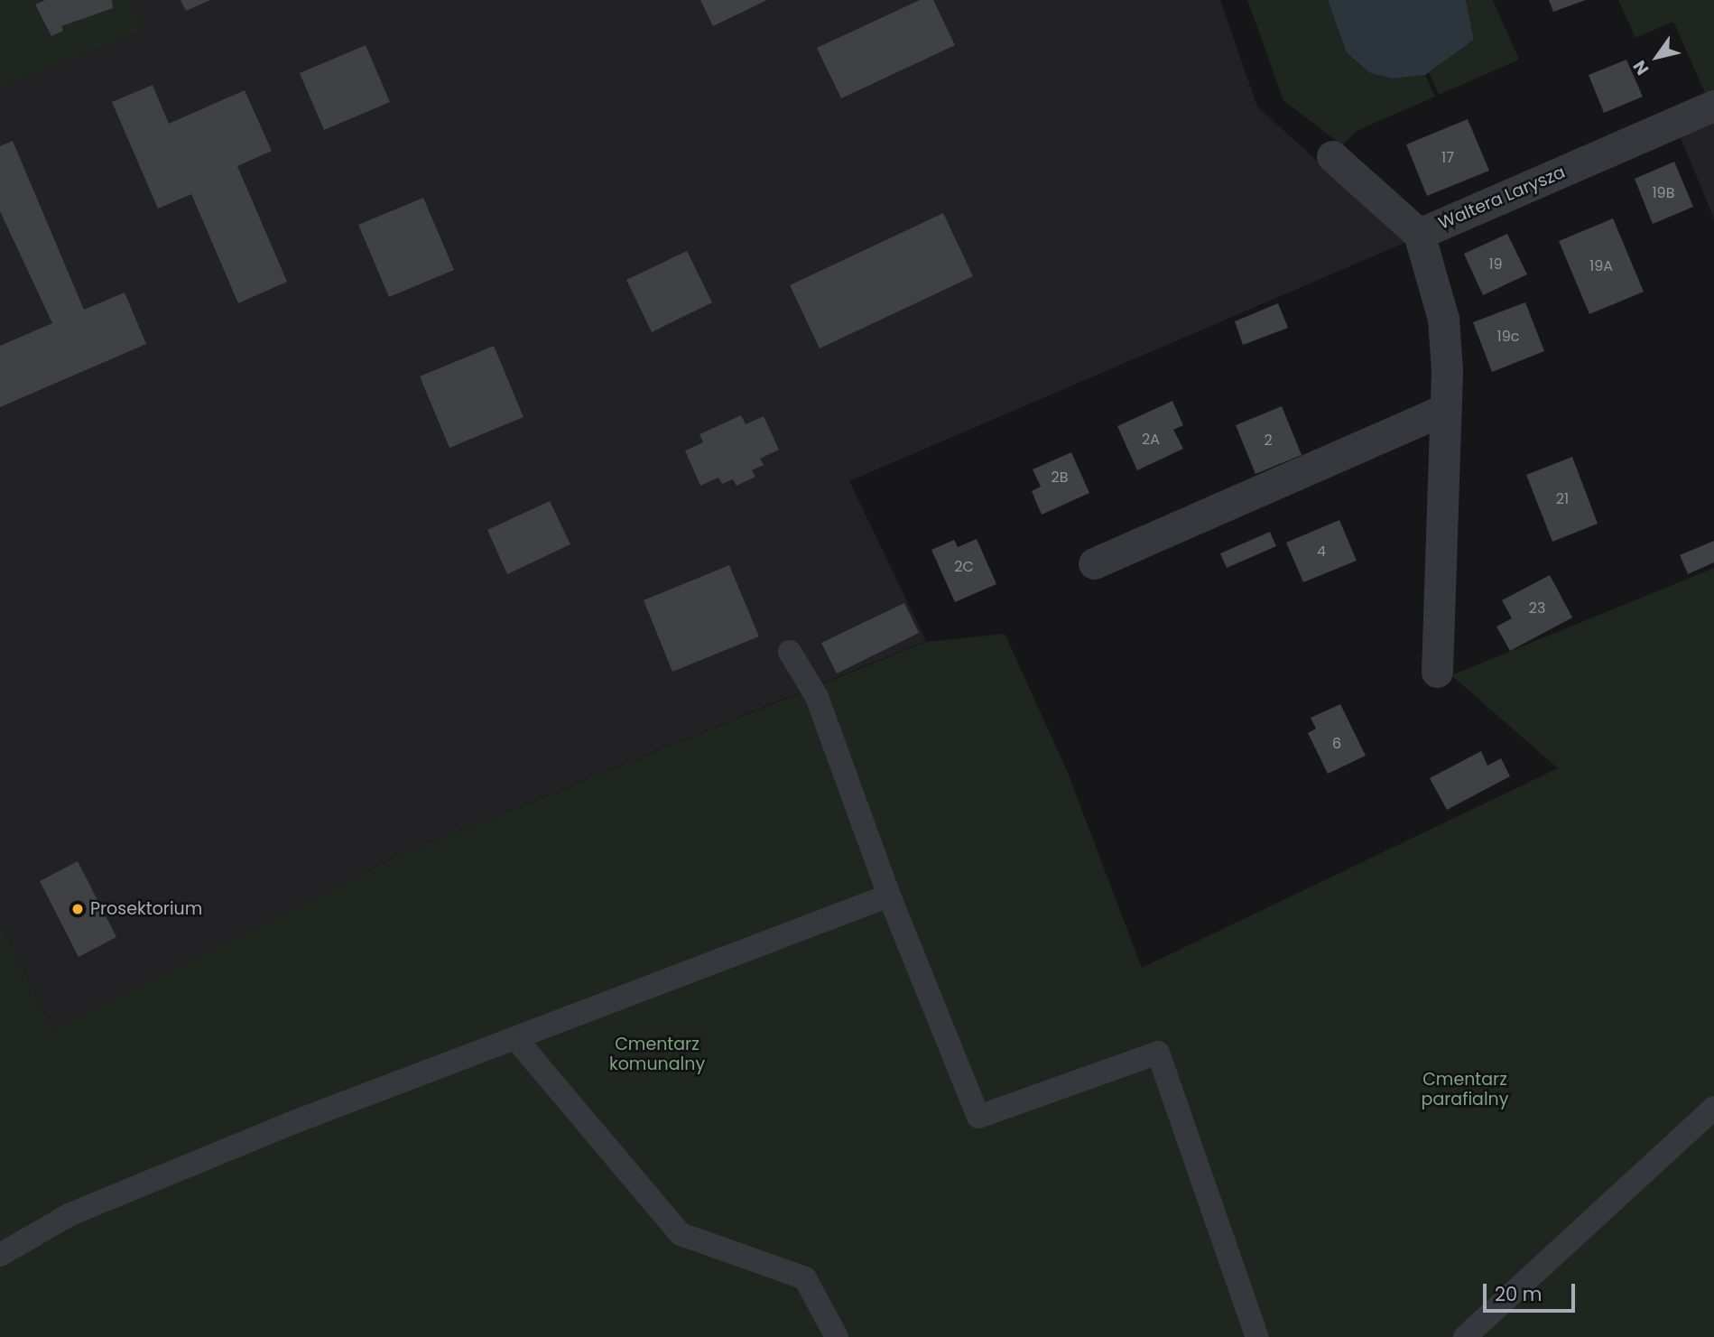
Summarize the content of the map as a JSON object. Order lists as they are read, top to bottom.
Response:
{
  "streets": {
    "street": ["Waltera Larysza"]
  },
  "parks": ["Cmentarz komunalny", "Cmentarz parafialny"],
  "places": ["Prosektorium"],
  "house_numbers": [
    "17",
    "19B",
    "19",
    "19A",
    "19c",
    "2A",
    "2",
    "2B",
    "21",
    "4",
    "2C",
    "23",
    "6"
  ],
  "scale_bar": "20 m",
  "north": "bottom left"
}
